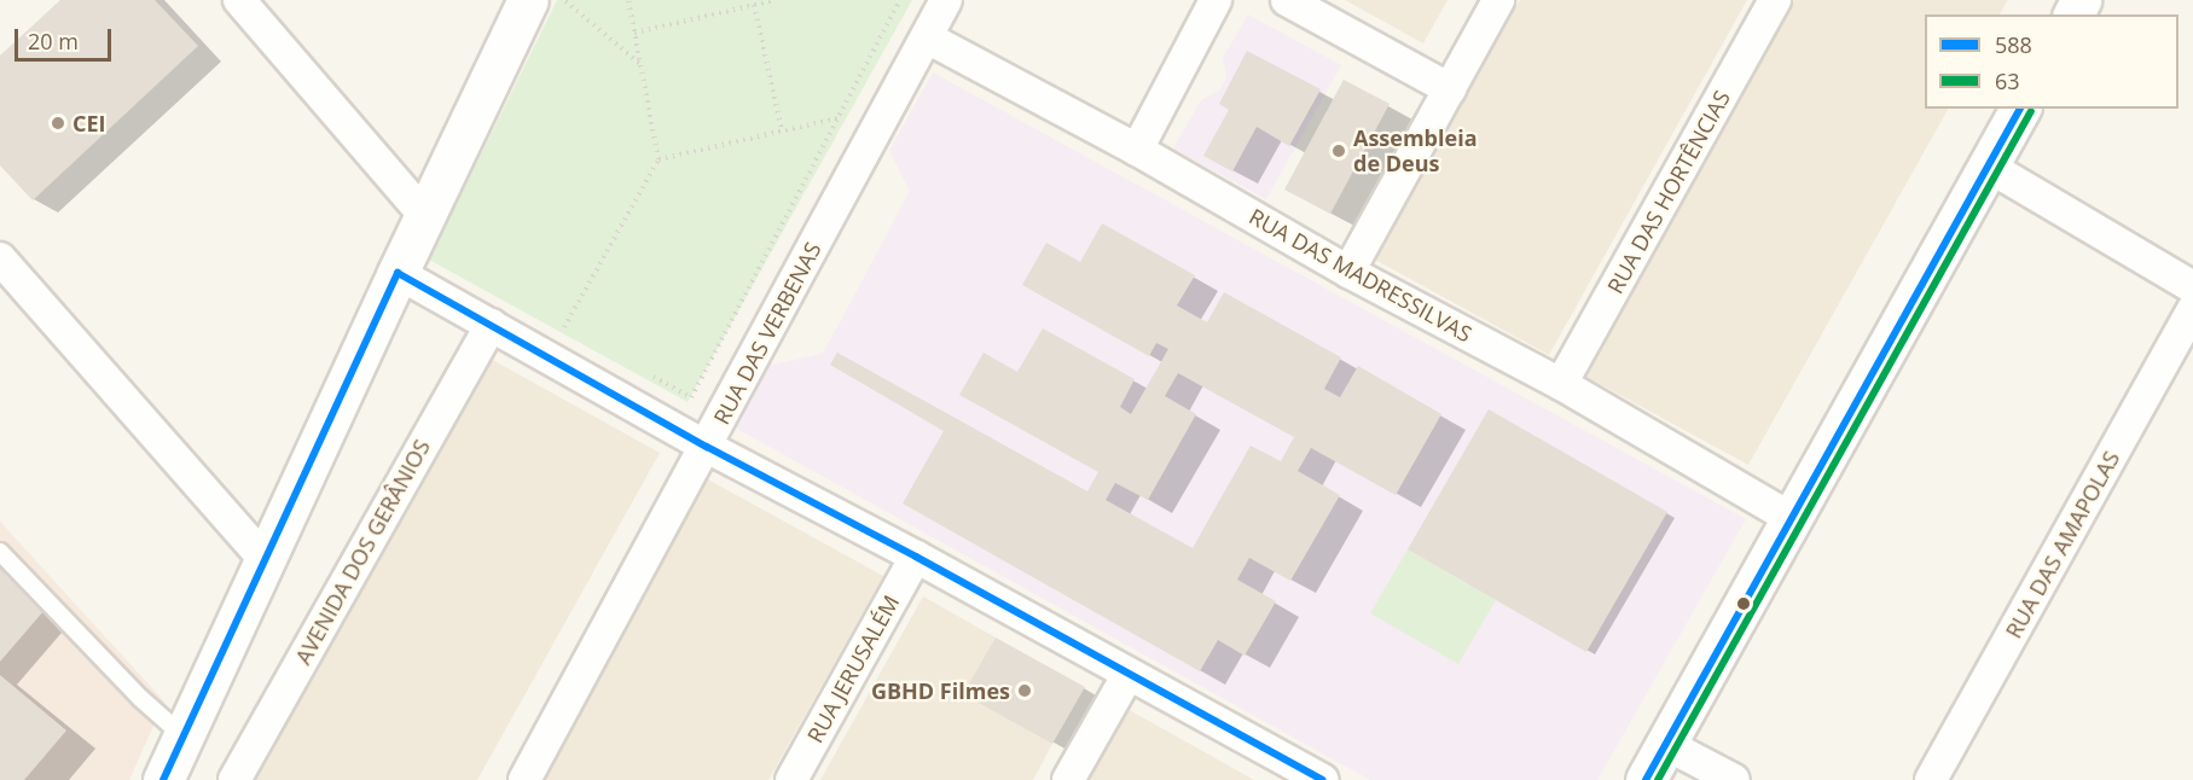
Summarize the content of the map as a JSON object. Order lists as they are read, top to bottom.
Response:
{
  "streets": {
    "street": [
      "RUA DAS HORTÊNCIAS",
      "RUA DAS MADRESSILVAS",
      "RUA DAS VERBENAS",
      "RUA DAS AMAPOLAS",
      "AVENIDA DOS GERÂNIOS",
      "RUA JERUSALÉM"
    ]
  },
  "crossings": [
    ["RUA DAS HORTÊNCIAS", "RUA DAS MADRESSILVAS"],
    ["RUA DAS MADRESSILVAS", "RUA DAS VERBENAS"]
  ],
  "places": ["CEI", "Assembleia de Deus", "GBHD Filmes"],
  "lines": ["transit line 588", "transit line 63"],
  "legend": ["588", "63"],
  "scale_bar": "20 m"
}
